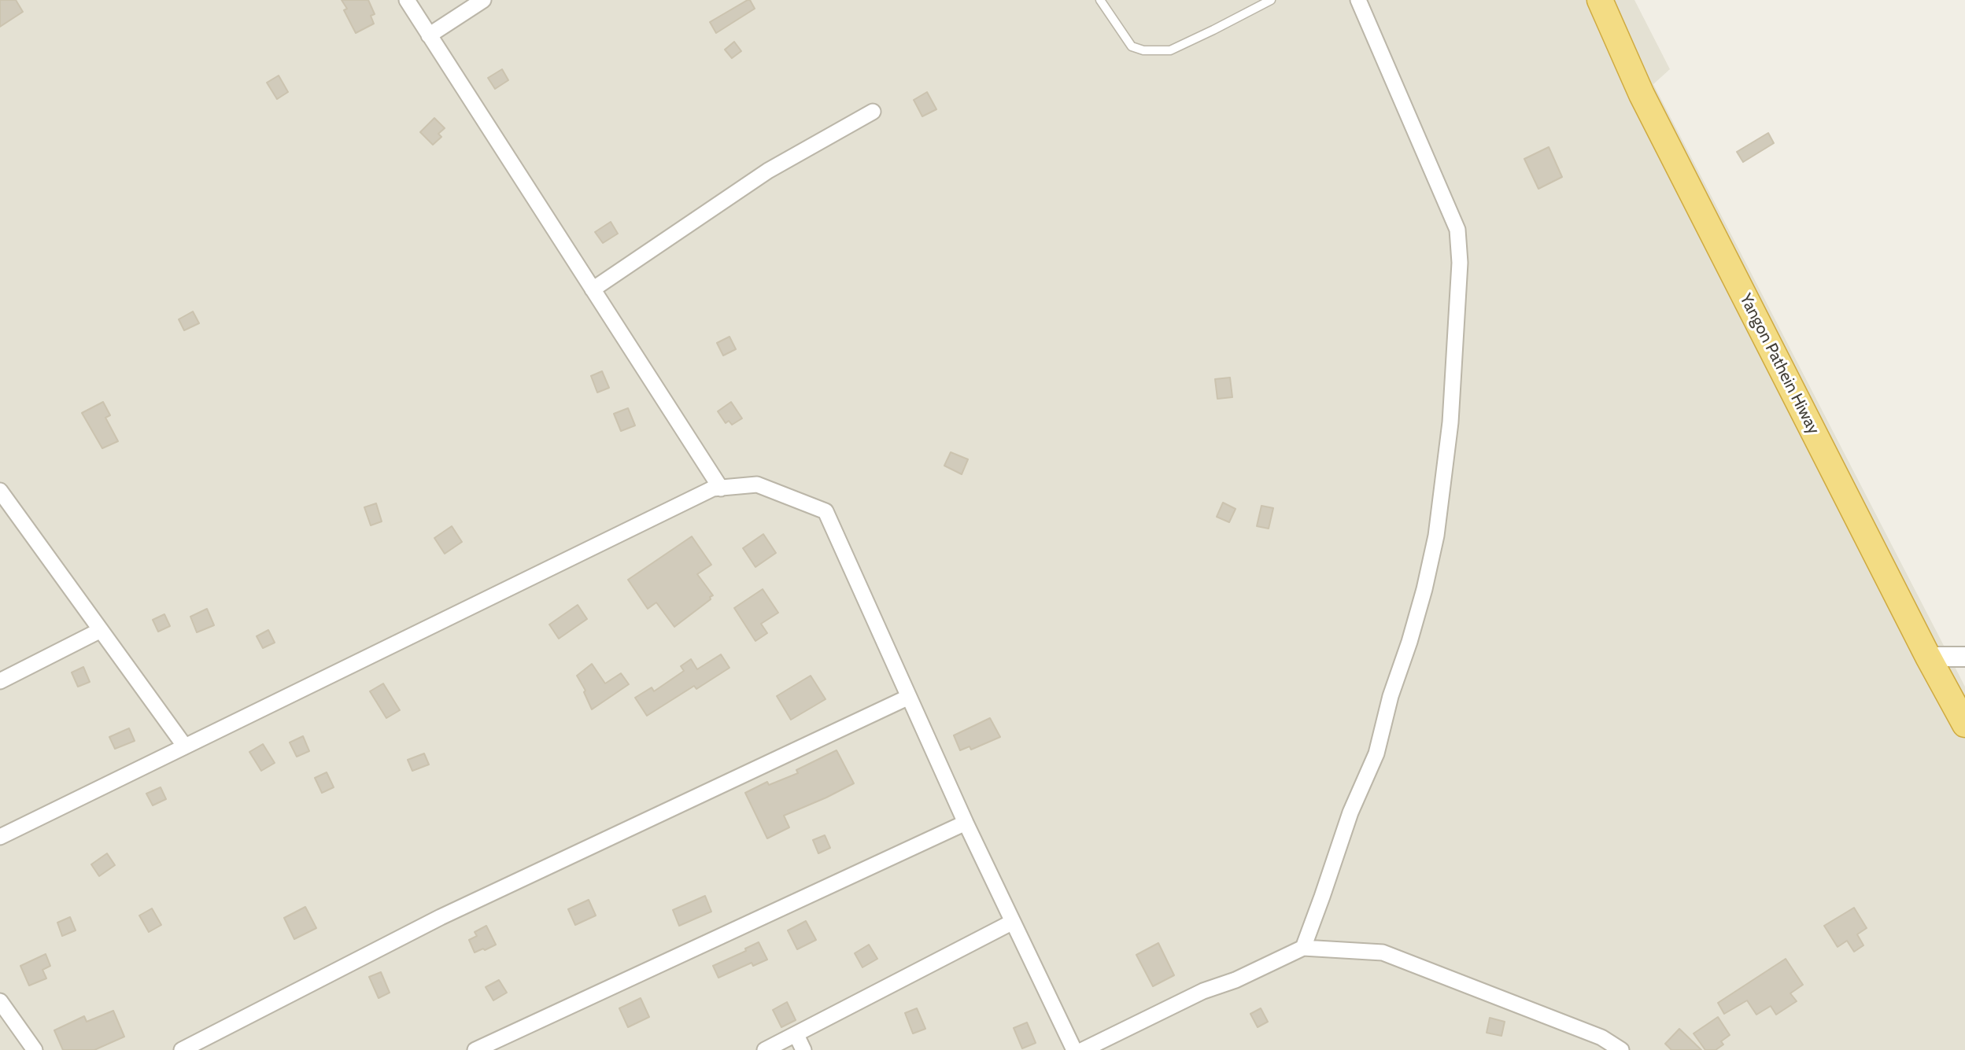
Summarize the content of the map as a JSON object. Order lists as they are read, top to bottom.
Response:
{
  "streets": {
    "highway": ["Yangon Pathein Hiway"]
  }
}
